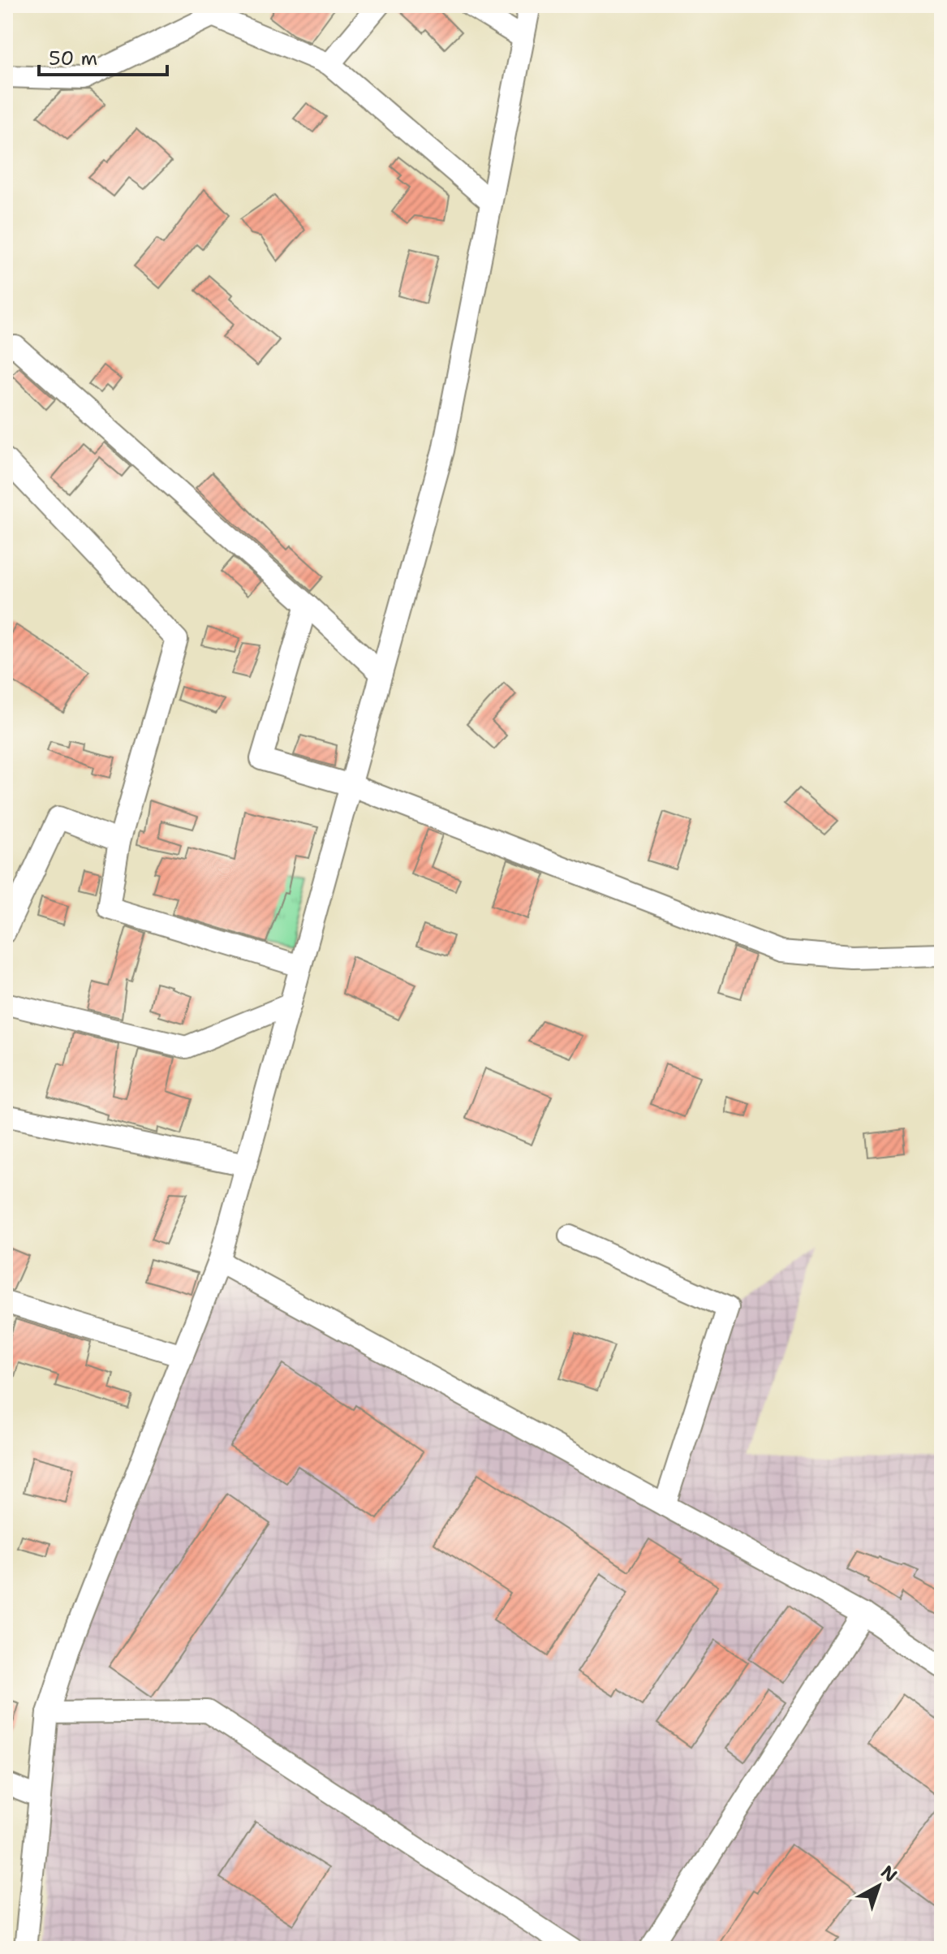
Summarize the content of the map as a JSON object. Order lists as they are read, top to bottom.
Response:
{
  "scale_bar": "50 m",
  "north": "top right"
}
